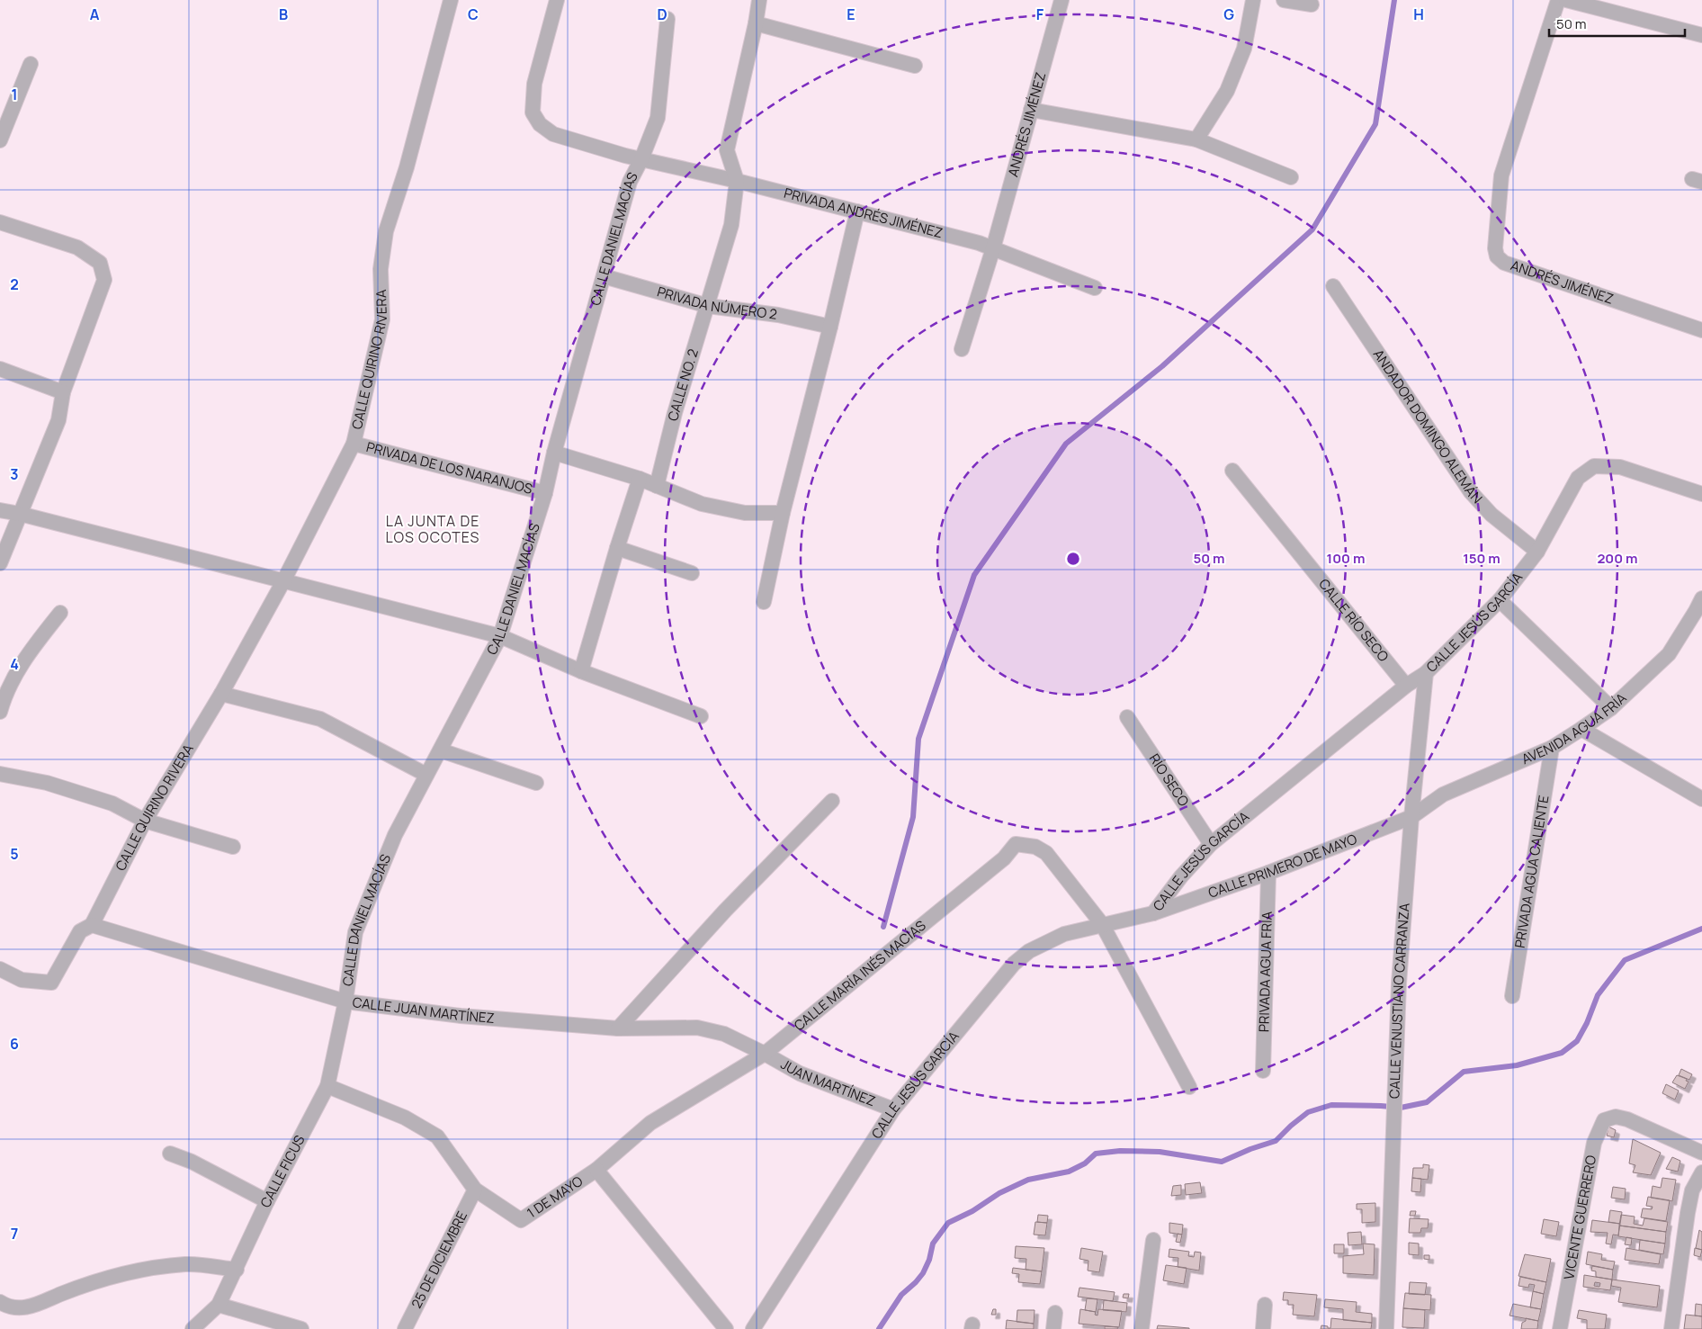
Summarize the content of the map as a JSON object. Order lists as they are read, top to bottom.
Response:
{
  "streets": {
    "street": [
      "ANDRÉS JIMÉNEZ",
      "PRIVADA ANDRÉS JIMÉNEZ",
      "CALLE DANIEL MACÍAS",
      "PRIVADA NÚMERO 2",
      "CALLE QUIRINO RIVERA",
      "CALLE NO. 2",
      "ANDADOR DOMINGO ALEMÁN",
      "PRIVADA DE LOS NARANJOS",
      "CALLE RÍO SECO",
      "CALLE JESÚS GARCÍA",
      "AVENIDA AGUA FRÍA",
      "RÍO SECO",
      "CALLE PRIMERO DE MAYO",
      "PRIVADA AGUA CALIENTE",
      "PRIVADA AGUA FRÍA",
      "CALLE MARÍA INÉS MACÍAS",
      "CALLE VENUSTIANO CARRANZA",
      "CALLE JUAN MARTÍNEZ",
      "JUAN MARTÍNEZ",
      "CALLE FICUS",
      "1 DE MAYO",
      "VICENTE GUERRERO",
      "25 DE DICIEMBRE"
    ]
  },
  "crossings": [
    ["ANDRÉS JIMÉNEZ", "PRIVADA ANDRÉS JIMÉNEZ"],
    ["PRIVADA ANDRÉS JIMÉNEZ", "CALLE DANIEL MACÍAS"],
    ["PRIVADA ANDRÉS JIMÉNEZ", "CALLE NO. 2"],
    ["CALLE DANIEL MACÍAS", "PRIVADA NÚMERO 2"],
    ["CALLE DANIEL MACÍAS", "PRIVADA DE LOS NARANJOS"],
    ["CALLE DANIEL MACÍAS", "CALLE JUAN MARTÍNEZ"],
    ["CALLE DANIEL MACÍAS", "CALLE FICUS"],
    ["PRIVADA NÚMERO 2", "CALLE NO. 2"],
    ["CALLE QUIRINO RIVERA", "PRIVADA DE LOS NARANJOS"],
    ["CALLE QUIRINO RIVERA", "CALLE JUAN MARTÍNEZ"],
    ["ANDADOR DOMINGO ALEMÁN", "CALLE JESÚS GARCÍA"],
    ["CALLE RÍO SECO", "CALLE JESÚS GARCÍA"],
    ["CALLE JESÚS GARCÍA", "RÍO SECO"],
    ["CALLE JESÚS GARCÍA", "CALLE PRIMERO DE MAYO"],
    ["CALLE JESÚS GARCÍA", "CALLE MARÍA INÉS MACÍAS"],
    ["CALLE JESÚS GARCÍA", "CALLE VENUSTIANO CARRANZA"],
    ["CALLE JESÚS GARCÍA", "JUAN MARTÍNEZ"],
    ["AVENIDA AGUA FRÍA", "CALLE PRIMERO DE MAYO"],
    ["AVENIDA AGUA FRÍA", "PRIVADA AGUA CALIENTE"],
    ["AVENIDA AGUA FRÍA", "CALLE VENUSTIANO CARRANZA"],
    ["CALLE PRIMERO DE MAYO", "PRIVADA AGUA FRÍA"],
    ["CALLE PRIMERO DE MAYO", "CALLE VENUSTIANO CARRANZA"],
    ["CALLE MARÍA INÉS MACÍAS", "CALLE JUAN MARTÍNEZ"],
    ["CALLE MARÍA INÉS MACÍAS", "JUAN MARTÍNEZ"],
    ["CALLE MARÍA INÉS MACÍAS", "1 DE MAYO"],
    ["CALLE JUAN MARTÍNEZ", "JUAN MARTÍNEZ"],
    ["CALLE JUAN MARTÍNEZ", "CALLE FICUS"],
    ["CALLE FICUS", "1 DE MAYO"],
    ["1 DE MAYO", "25 DE DICIEMBRE"]
  ],
  "districts": ["LA JUNTA DE LOS OCOTES"],
  "scale_bar": "50 m",
  "grid": {
    "columns": [
      "A",
      "B",
      "C",
      "D",
      "E",
      "F",
      "G",
      "H"
    ],
    "rows": [
      "1",
      "2",
      "3",
      "4",
      "5",
      "6",
      "7"
    ]
  },
  "rings": [
    "50 m",
    "100 m",
    "150 m",
    "200 m"
  ]
}
